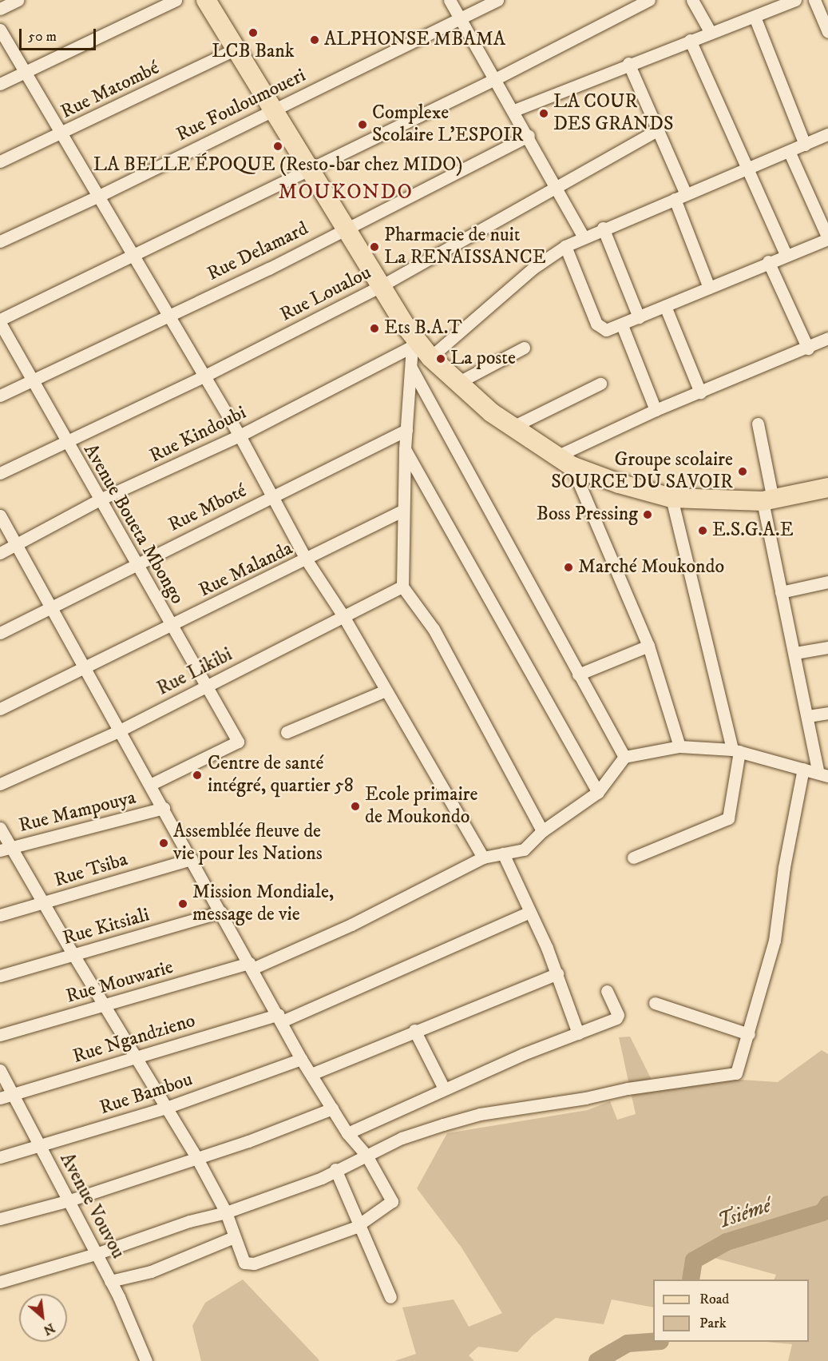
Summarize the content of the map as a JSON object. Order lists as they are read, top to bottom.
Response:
{
  "streets": {
    "street": [
      "Rue Matombé",
      "Rue Fouloumoueri",
      "Rue Delamard",
      "Rue Loualou",
      "Rue Kindoubi",
      "Rue Mboté",
      "Avenue Boueta Mbongo",
      "Rue Malanda",
      "Rue Likibi",
      "Rue Mampouya",
      "Rue Tsiba",
      "Rue Kitsiali",
      "Rue Mouwarie",
      "Rue Ngandzieno",
      "Rue Bambou",
      "Avenue Vouvou"
    ]
  },
  "crossings": [
    ["Rue Delamard", "Avenue Boueta Mbongo"],
    ["Rue Loualou", "Avenue Boueta Mbongo"],
    ["Rue Kindoubi", "Avenue Boueta Mbongo"],
    ["Rue Mboté", "Avenue Boueta Mbongo"],
    ["Avenue Boueta Mbongo", "Rue Malanda"],
    ["Avenue Boueta Mbongo", "Rue Likibi"],
    ["Rue Ngandzieno", "Avenue Vouvou"],
    ["Rue Bambou", "Avenue Vouvou"]
  ],
  "districts": ["MOUKONDO"],
  "water": ["Tsiémé"],
  "places": [
    "LCB Bank",
    "ALPHONSE MBAMA",
    "LA COUR DES GRANDS",
    "Complexe Scolaire L'ESPOIR",
    "LA BELLE ÉPOQUE (Resto-bar chez MIDO)",
    "Pharmacie de nuit La RENAISSANCE",
    "Ets B.A.T",
    "La poste",
    "Groupe scolaire SOURCE DU SAVOIR",
    "Boss Pressing",
    "E.S.G.A.E",
    "Marché Moukondo",
    "Centre de santé intégré, quartier 58",
    "Ecole primaire de Moukondo",
    "Assemblée fleuve de vie pour les Nations",
    "Mission Mondiale, message de vie"
  ],
  "legend": ["Road", "Park"],
  "scale_bar": "50 m",
  "north": "bottom right"
}
